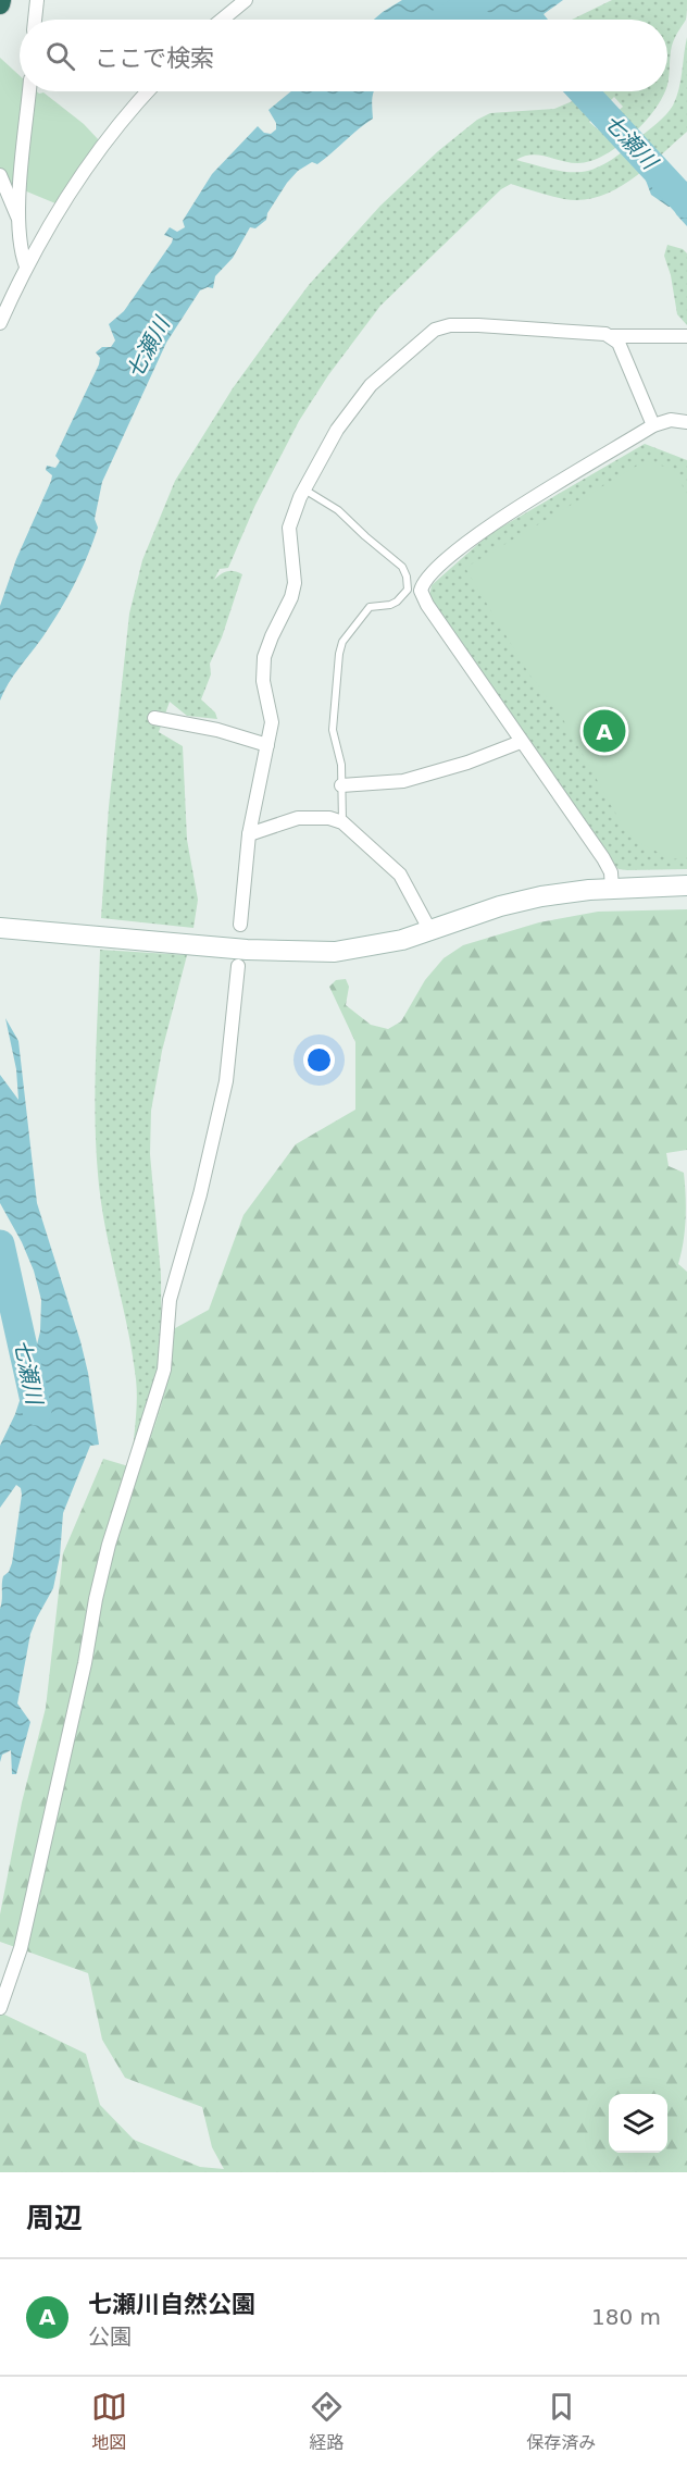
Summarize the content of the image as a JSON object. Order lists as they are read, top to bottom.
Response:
{
  "water": ["七瀬川"],
  "page": {
    "search": "ここで検索",
    "pins": "A",
    "heading": "周辺",
    "list": [
      {
        "mark": "A",
        "name": "七瀬川自然公園",
        "note": "公園",
        "value": "180 m"
      }
    ],
    "nav": ["地図", "経路", "保存済み"]
  }
}
